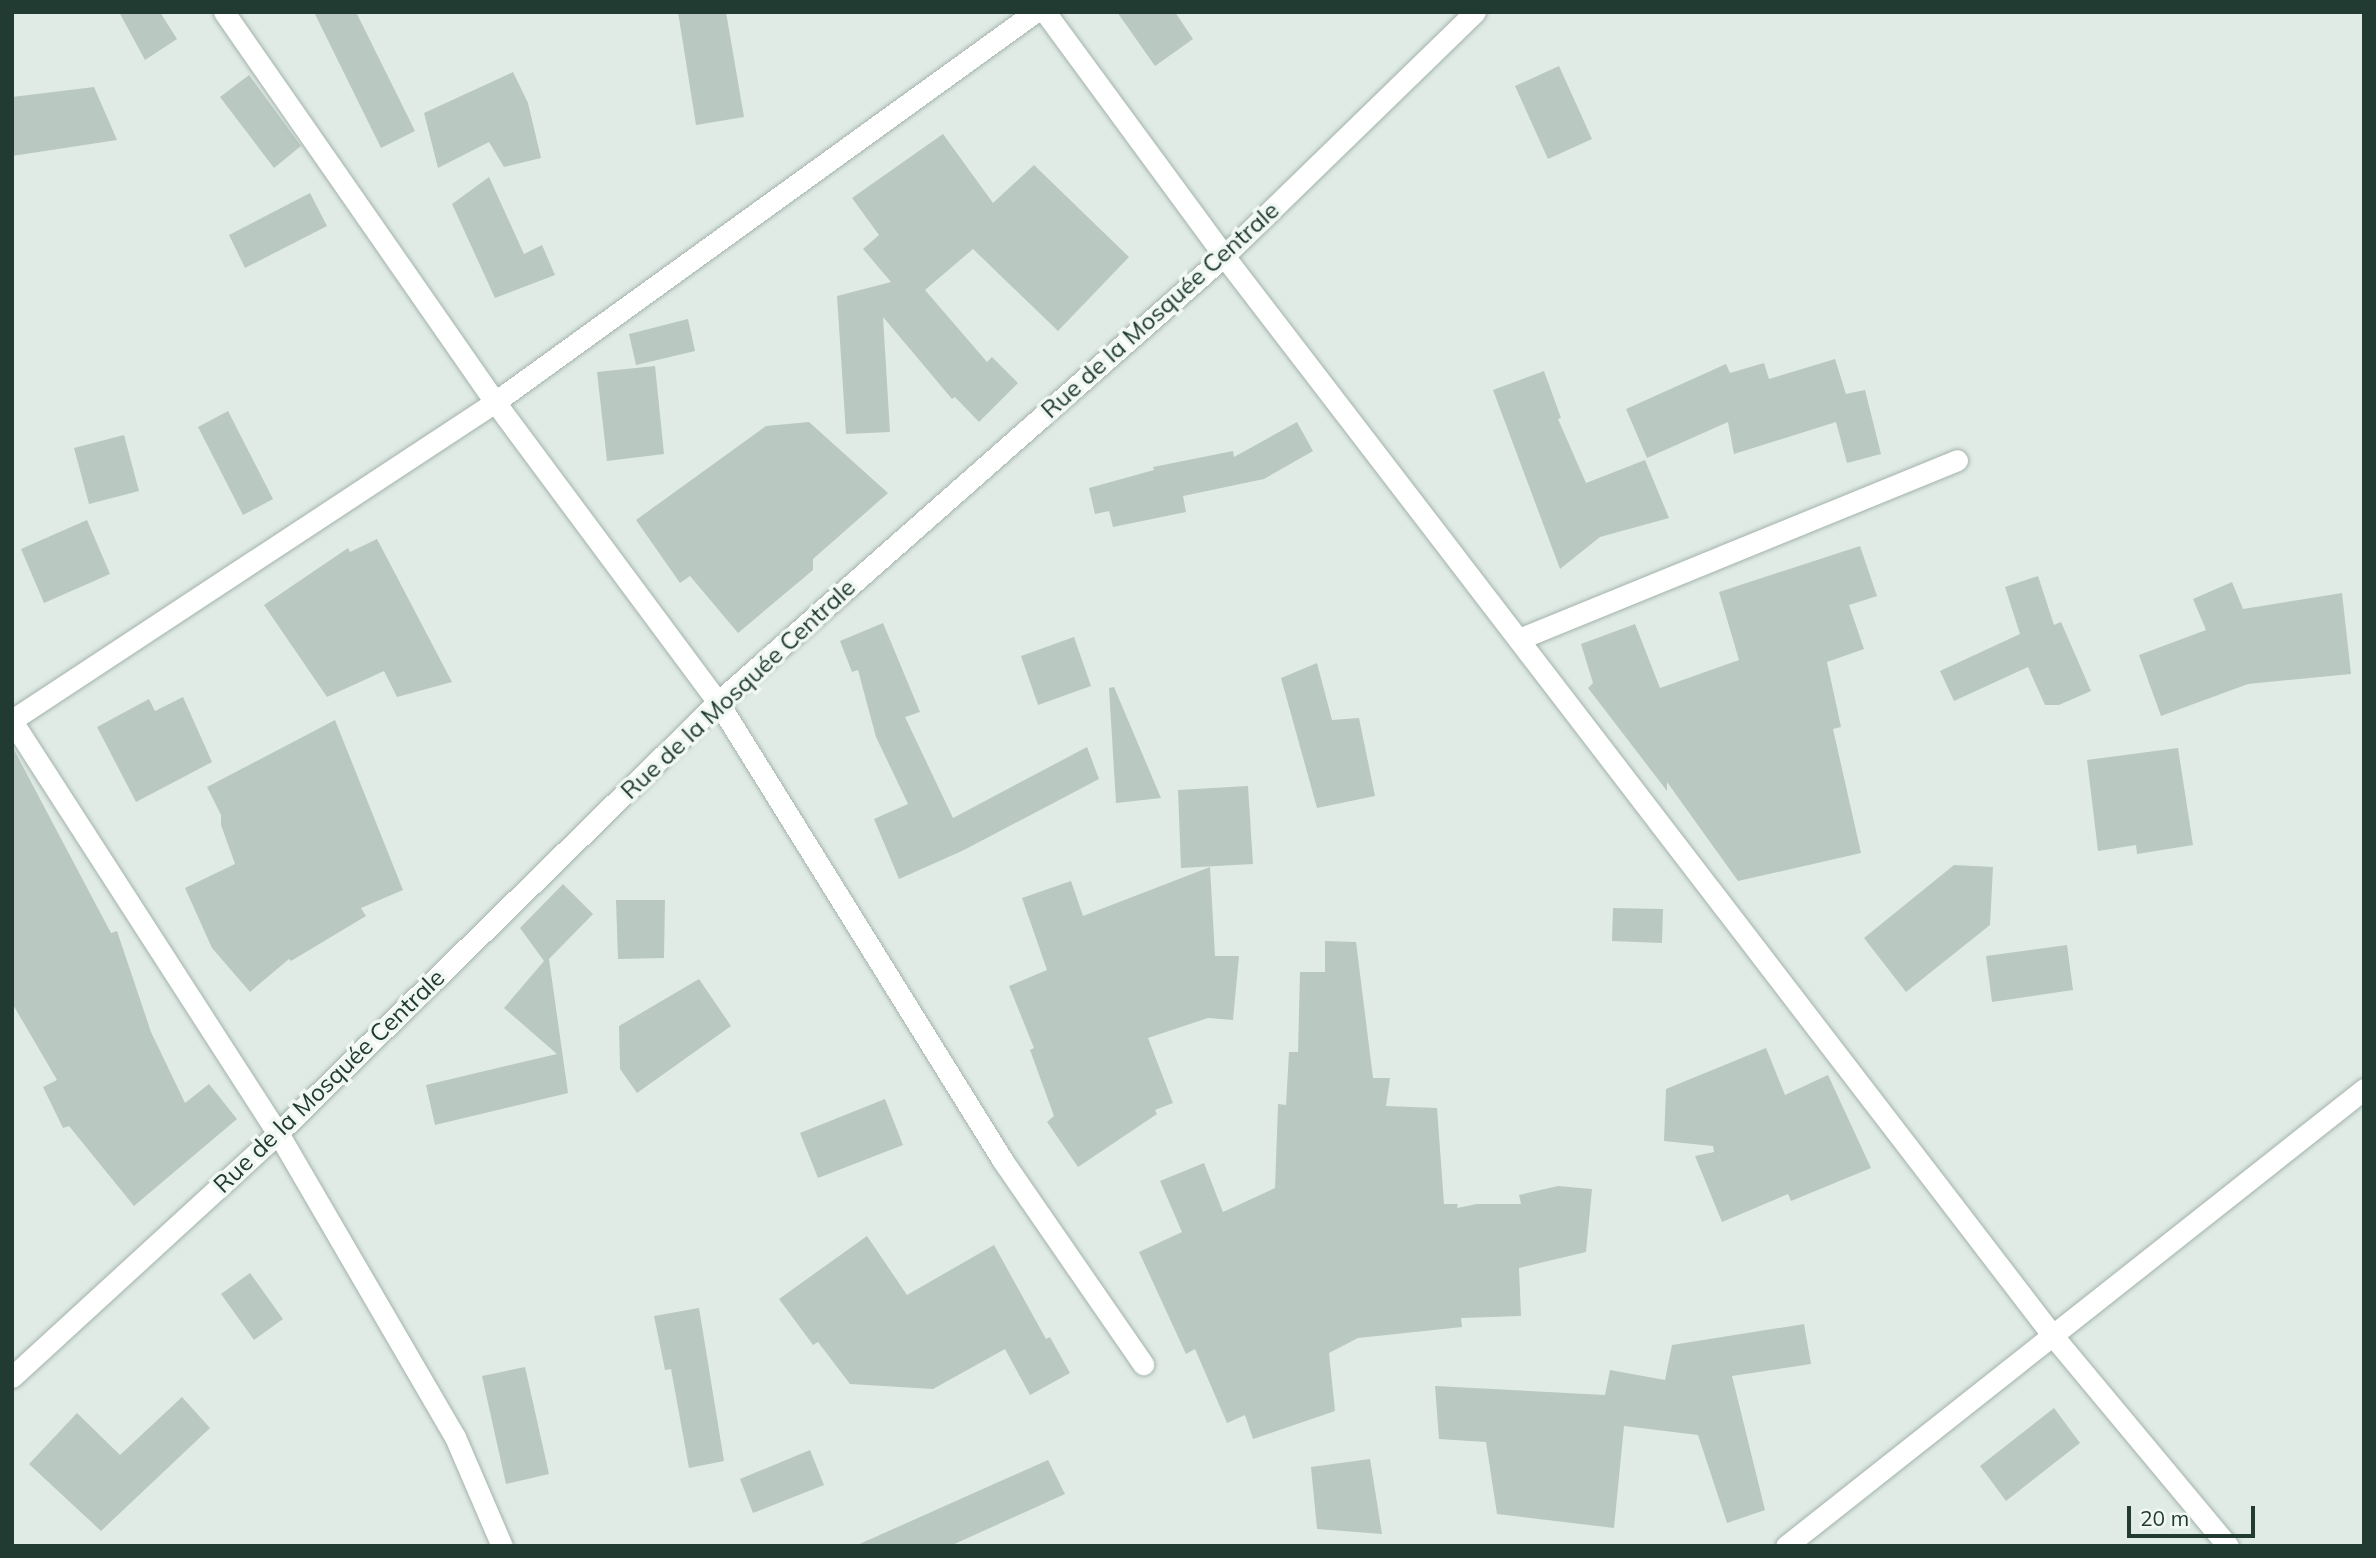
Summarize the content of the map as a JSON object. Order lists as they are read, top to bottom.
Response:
{
  "streets": {
    "street": ["Rue de la Mosquée Centrale"]
  },
  "scale_bar": "20 m"
}
